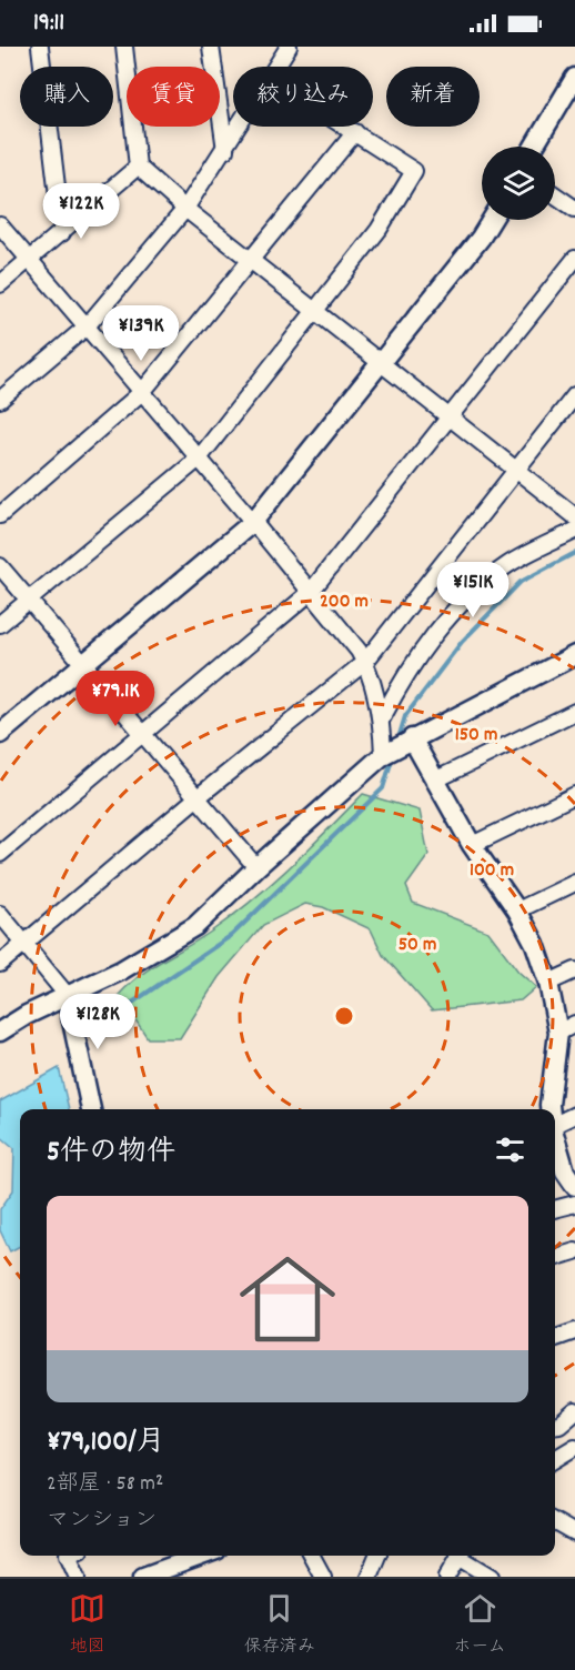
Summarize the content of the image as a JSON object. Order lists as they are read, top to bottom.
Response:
{
  "page": {
    "status": "19:11",
    "chip": [
      "購入",
      "賃貸",
      "絞り込み",
      "新着"
    ],
    "price": [
      "¥122K",
      "¥139K",
      "¥151K",
      "¥79.1K",
      "¥128K"
    ],
    "heading": "5件の物件",
    "list": [
      {
        "name": "¥79,100/月",
        "note": "2部屋 · 58 m² · マンション"
      }
    ],
    "tabs": ["地図", "保存済み", "ホーム"]
  },
  "rings": [
    "200 m",
    "150 m",
    "100 m",
    "50 m"
  ]
}
